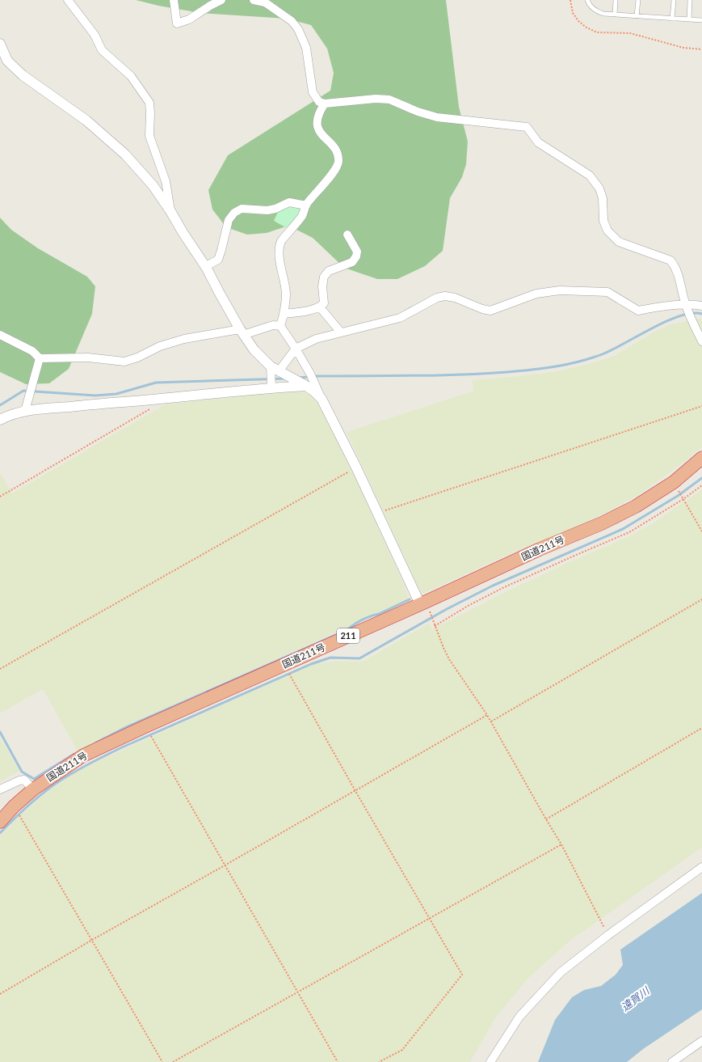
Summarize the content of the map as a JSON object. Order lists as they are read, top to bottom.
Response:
{
  "streets": {
    "highway": ["国道211号", "211"]
  },
  "water": ["遠賀川"]
}
